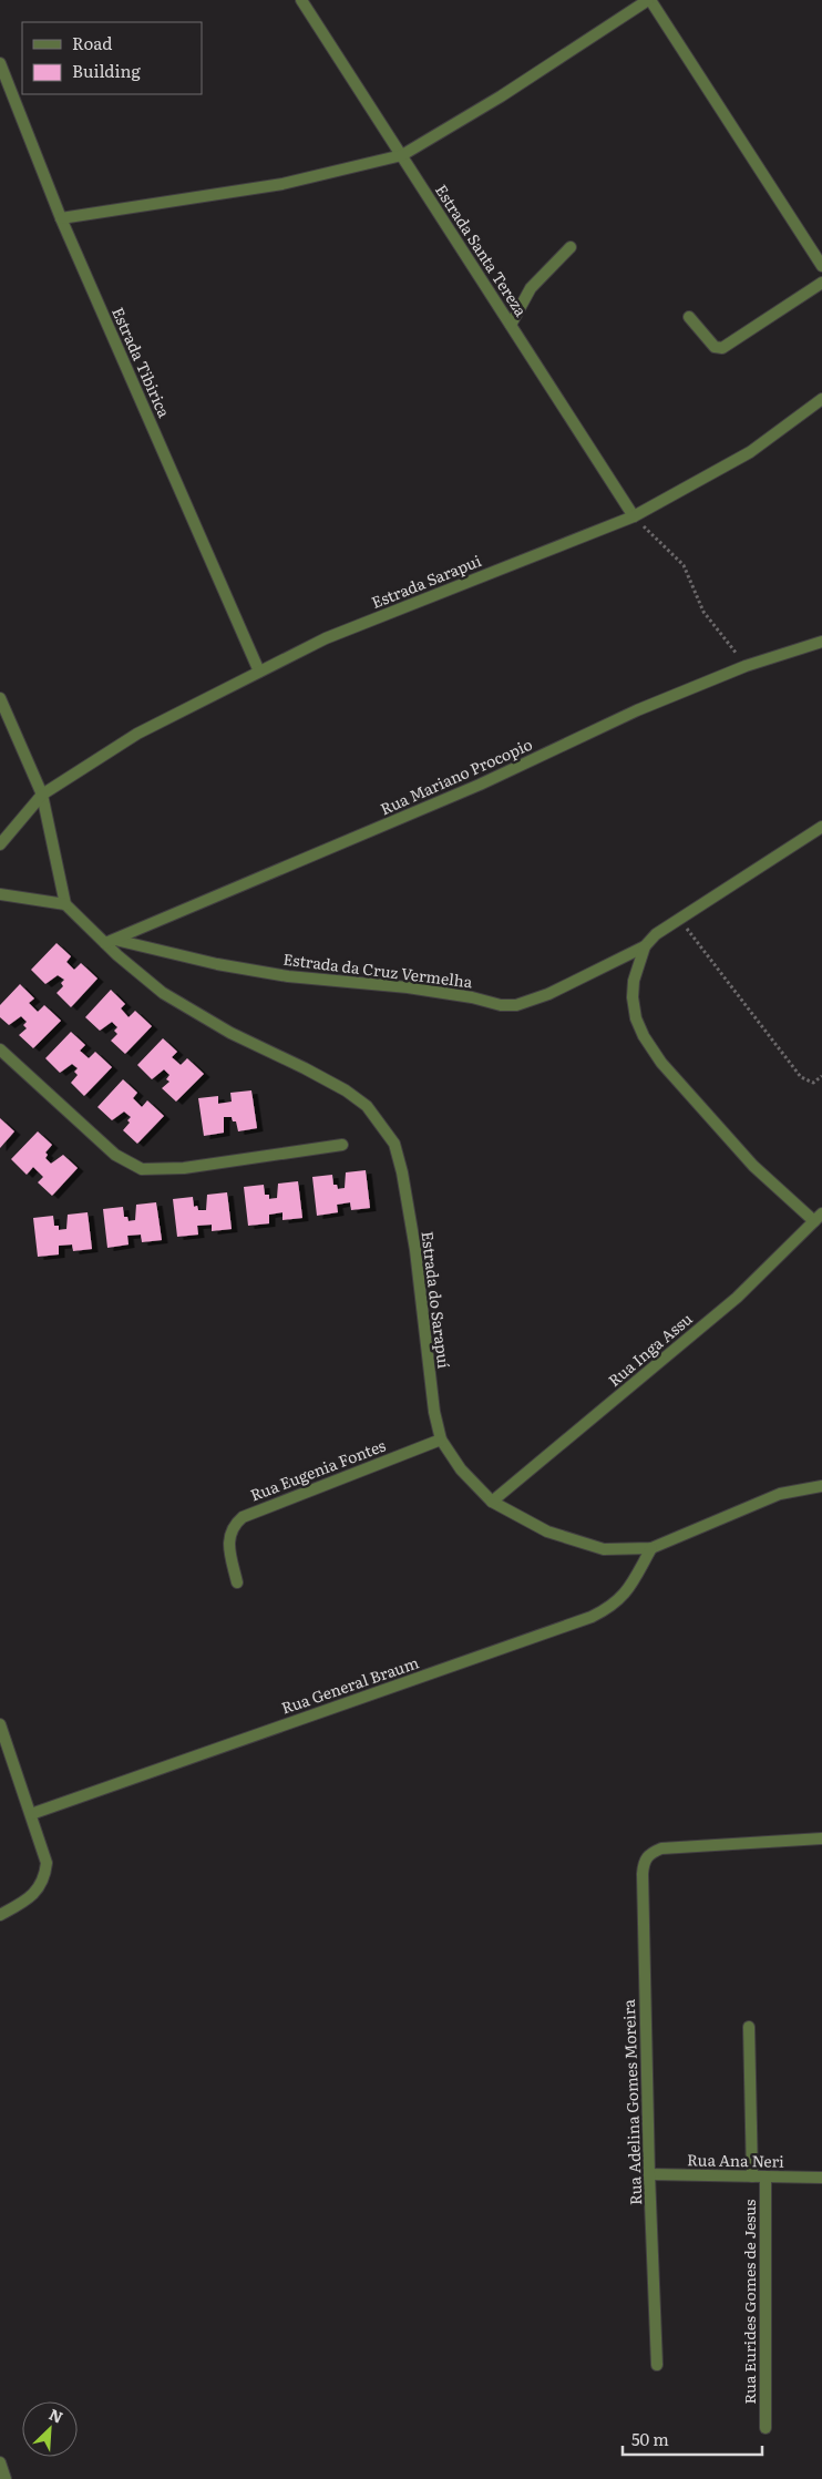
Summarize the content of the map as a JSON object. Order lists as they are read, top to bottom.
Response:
{
  "streets": {
    "street": [
      "Estrada Santa Tereza",
      "Estrada Tibirica",
      "Estrada Sarapui",
      "Rua Mariano Procopio",
      "Estrada da Cruz Vermelha",
      "Estrada do Sarapuí",
      "Rua Inga Assu",
      "Rua Eugenia Fontes",
      "Rua General Braum",
      "Rua Adelina Gomes Moreira",
      "Rua Ana Neri",
      "Rua Eurides Gomes de Jesus"
    ]
  },
  "crossings": [
    ["Estrada Santa Tereza", "Estrada Sarapui"],
    ["Estrada Tibirica", "Estrada Sarapui"],
    ["Rua Mariano Procopio", "Estrada da Cruz Vermelha"],
    ["Rua Mariano Procopio", "Estrada do Sarapuí"],
    ["Estrada da Cruz Vermelha", "Estrada do Sarapuí"],
    ["Estrada do Sarapuí", "Rua Inga Assu"],
    ["Estrada do Sarapuí", "Rua Eugenia Fontes"],
    ["Estrada do Sarapuí", "Rua General Braum"],
    ["Rua Adelina Gomes Moreira", "Rua Ana Neri"],
    ["Rua Ana Neri", "Rua Eurides Gomes de Jesus"]
  ],
  "legend": ["Road", "Building"],
  "scale_bar": "50 m",
  "north": "top right"
}
